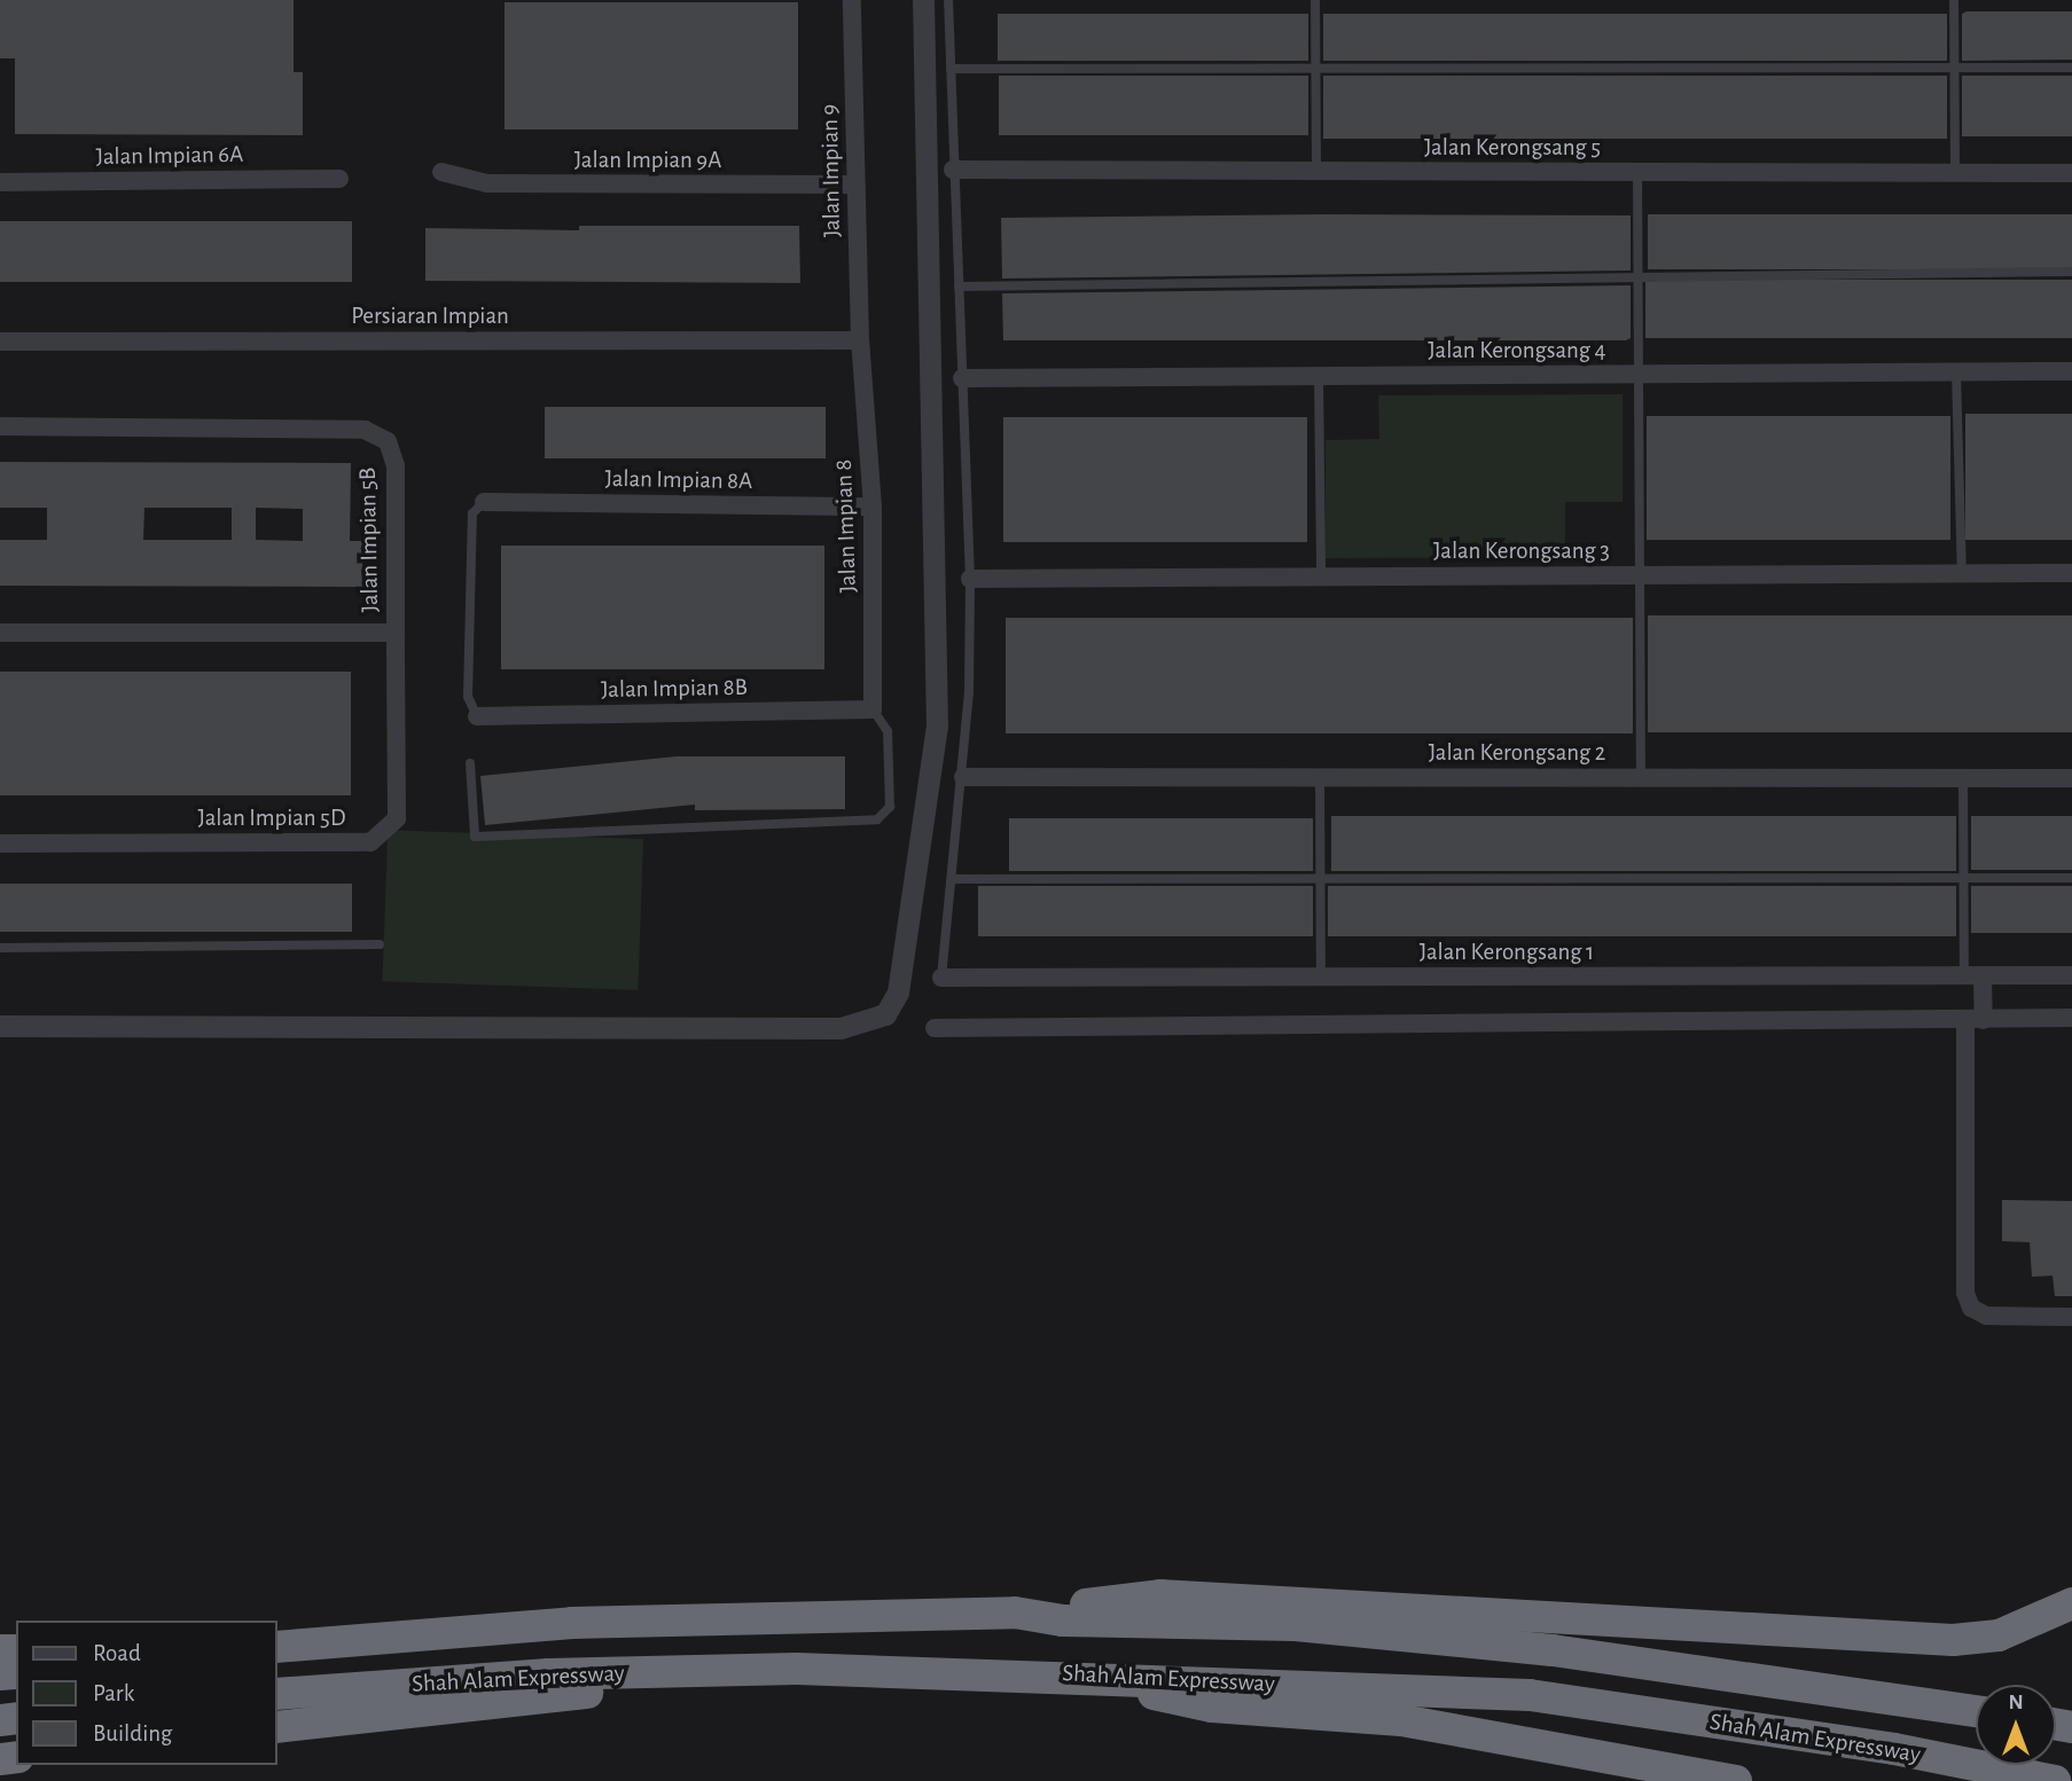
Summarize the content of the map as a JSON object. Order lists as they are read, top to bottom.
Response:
{
  "streets": {
    "highway": ["Shah Alam Expressway"],
    "street": [
      "Jalan Kerongsang 5",
      "Jalan Impian 6A",
      "Jalan Impian 9A",
      "Jalan Impian 9",
      "Persiaran Impian",
      "Jalan Kerongsang 4",
      "Jalan Impian 8A",
      "Jalan Impian 8",
      "Jalan Impian 5B",
      "Jalan Kerongsang 3",
      "Jalan Impian 8B",
      "Jalan Kerongsang 2",
      "Jalan Impian 5D",
      "Jalan Kerongsang 1"
    ]
  },
  "crossings": [
    ["Jalan Impian 9A", "Jalan Impian 9"],
    ["Jalan Impian 9", "Persiaran Impian"],
    ["Jalan Impian 9", "Jalan Impian 8"],
    ["Persiaran Impian", "Jalan Impian 8"],
    ["Jalan Impian 8A", "Jalan Impian 8"],
    ["Jalan Impian 8", "Jalan Impian 8B"],
    ["Jalan Impian 5B", "Jalan Impian 5D"]
  ],
  "legend": ["Road", "Park", "Building"],
  "north": "top"
}
